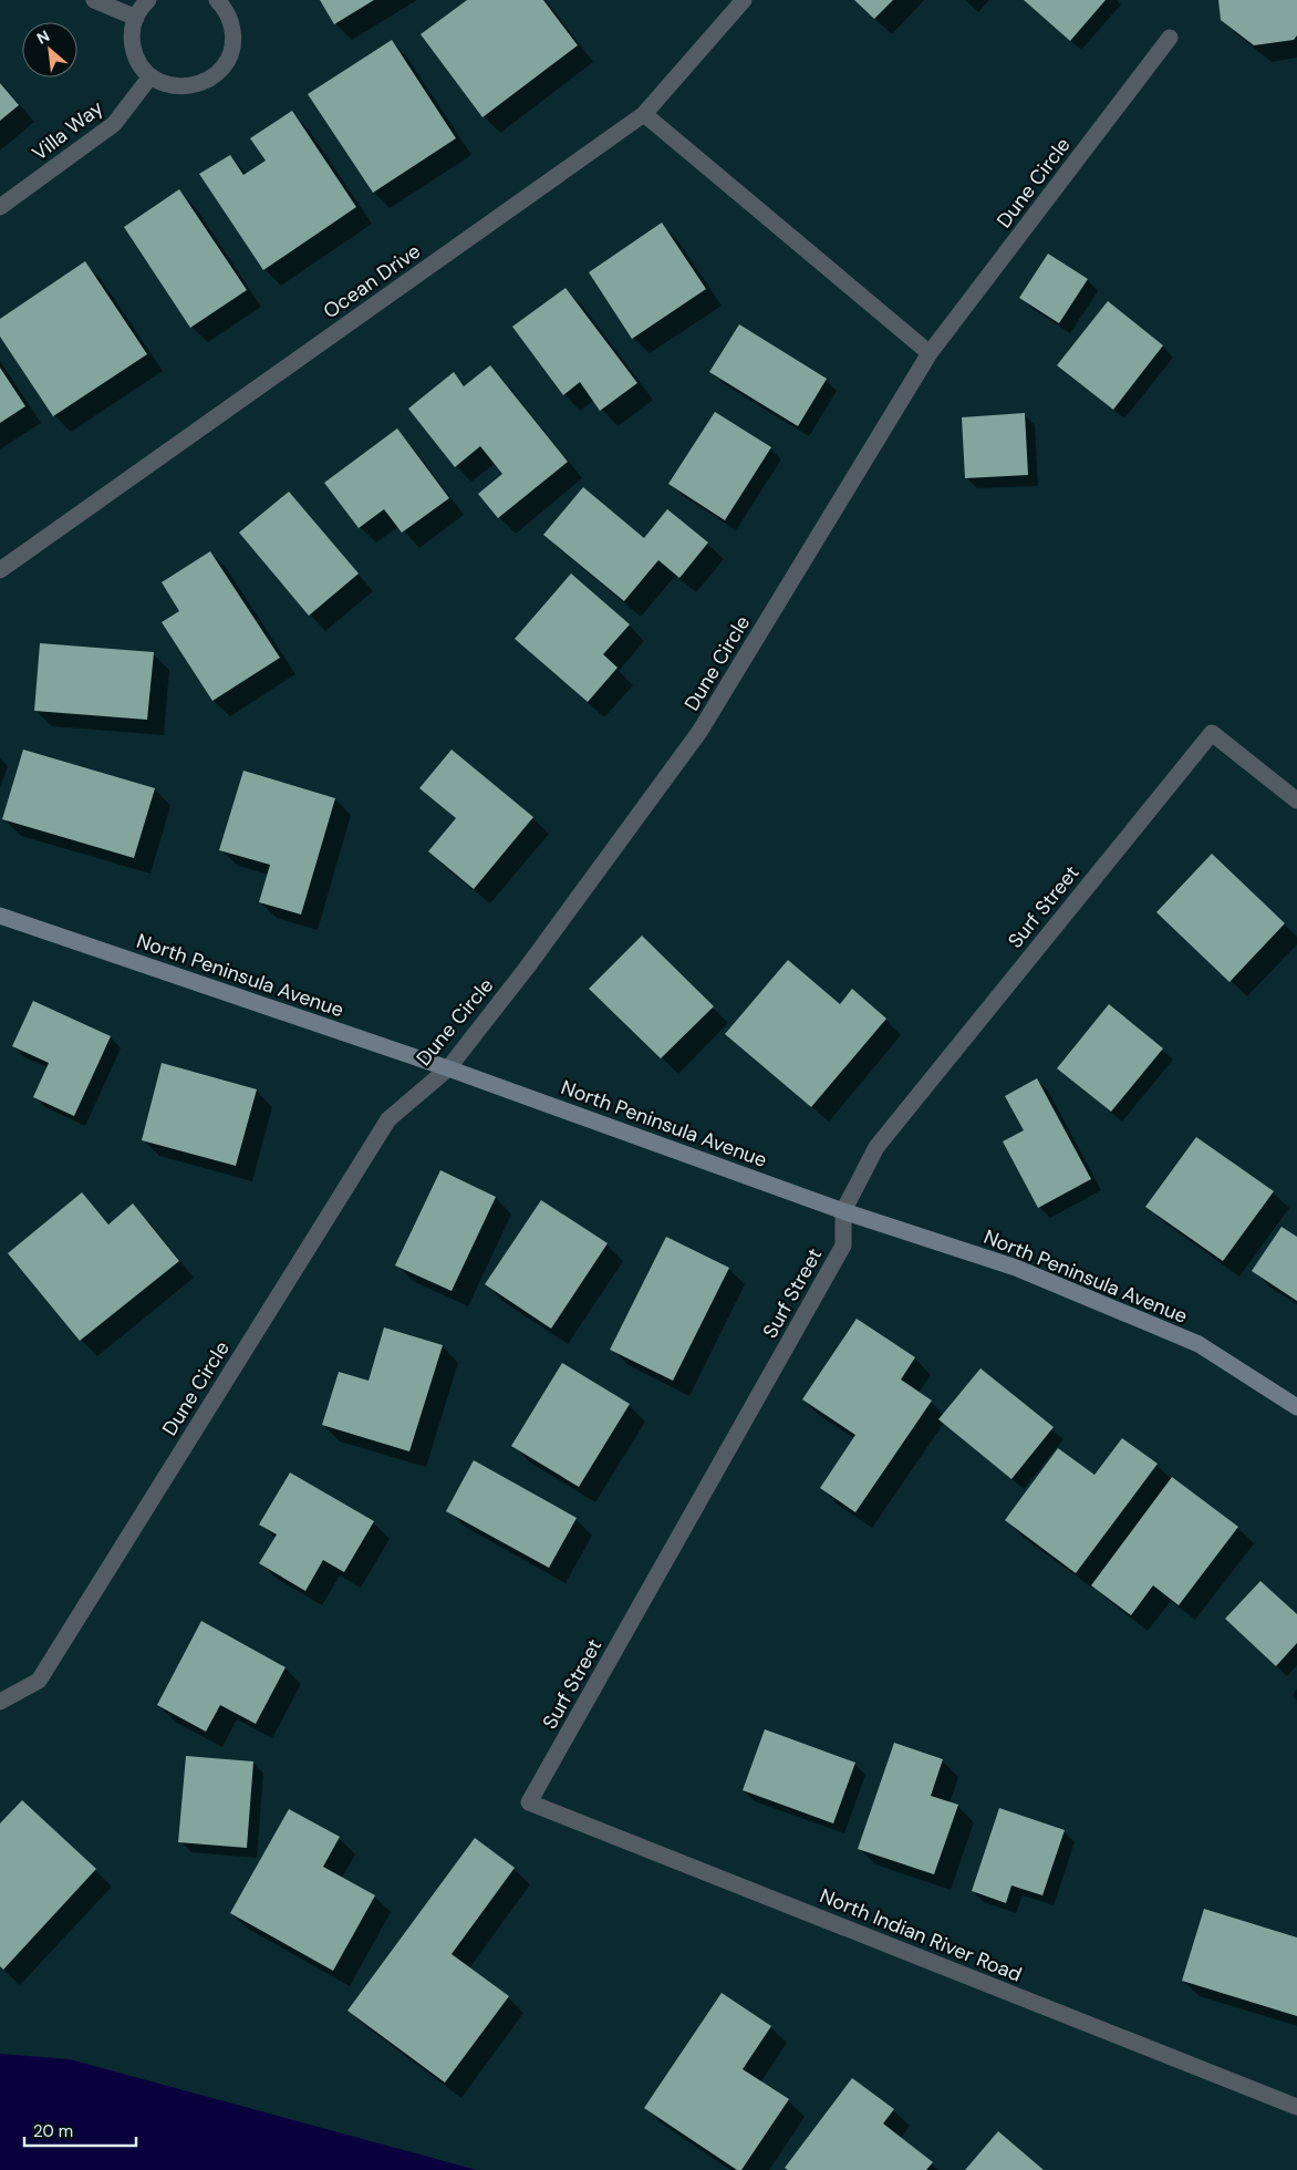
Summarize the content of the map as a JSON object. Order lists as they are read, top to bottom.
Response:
{
  "streets": {
    "street": [
      "Villa Way",
      "Dune Circle",
      "Ocean Drive",
      "Surf Street",
      "North Peninsula Avenue",
      "North Indian River Road"
    ]
  },
  "crossings": [
    ["Dune Circle", "North Peninsula Avenue"],
    ["Surf Street", "North Peninsula Avenue"],
    ["Surf Street", "North Indian River Road"]
  ],
  "scale_bar": "20 m",
  "north": "top left"
}
